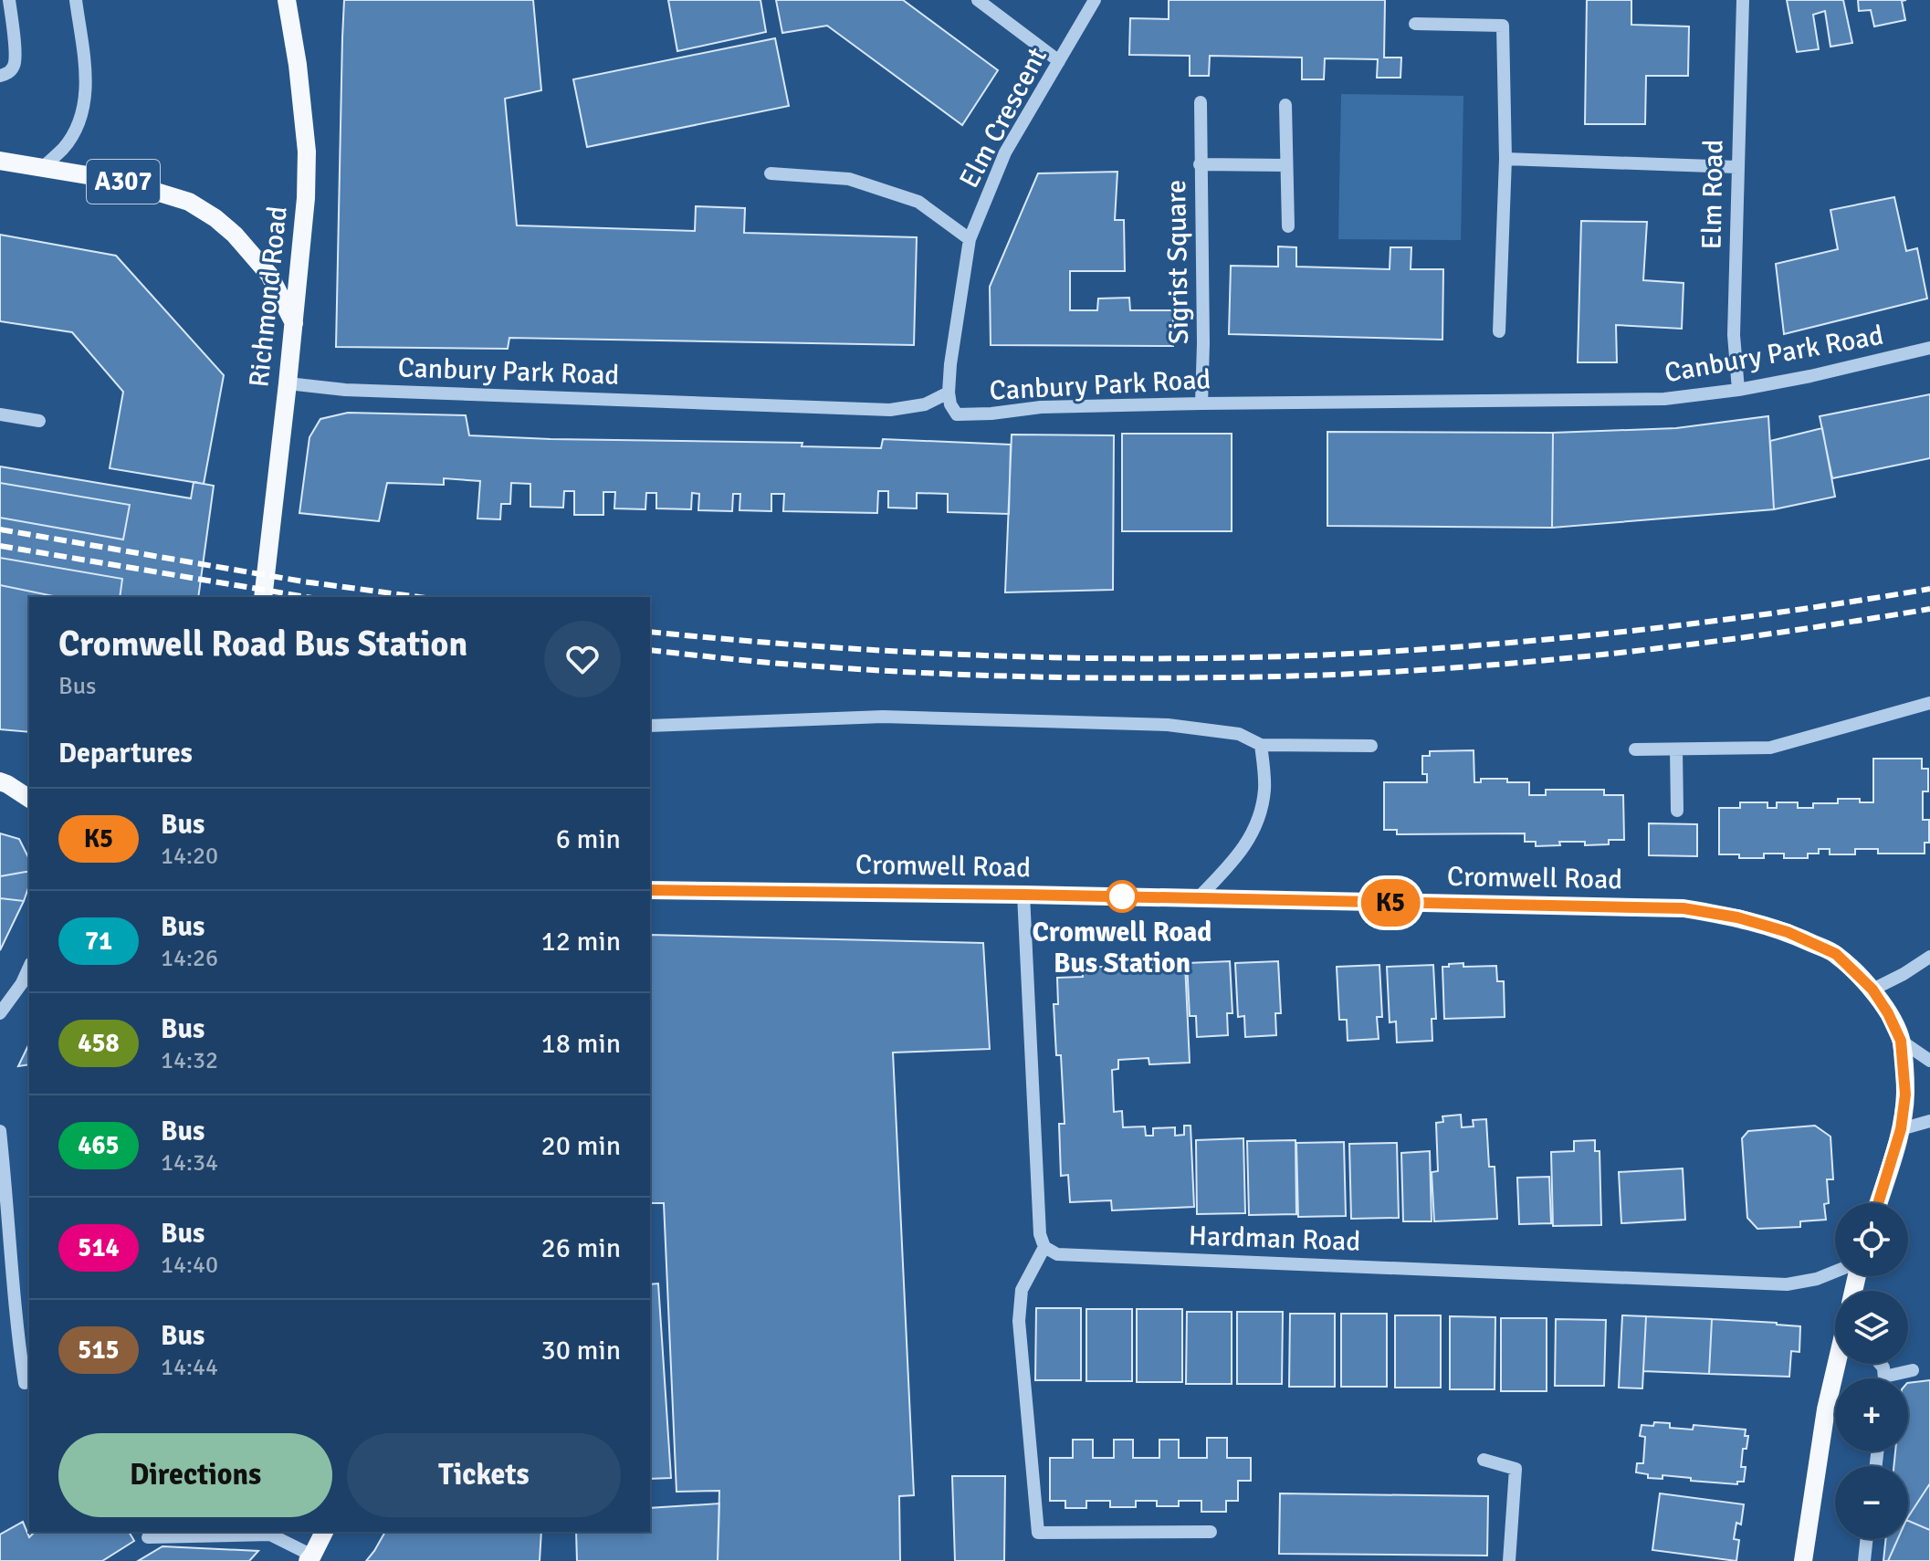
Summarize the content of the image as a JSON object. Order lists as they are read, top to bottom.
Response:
{
  "streets": {
    "main road": ["A307", "Richmond Road", "Cromwell Road"],
    "street": [
      "Elm Crescent",
      "Elm Road",
      "Sigrist Square",
      "Canbury Park Road",
      "Hardman Road"
    ]
  },
  "crossings": [
    ["Elm Crescent", "Canbury Park Road"],
    ["A307", "Richmond Road"],
    ["Elm Road", "Canbury Park Road"],
    ["Sigrist Square", "Canbury Park Road"],
    ["Richmond Road", "Canbury Park Road"]
  ],
  "places": ["Cromwell Road Bus Station"],
  "lines": ["bus line K5"],
  "page": {
    "on_map": "K5",
    "heading": [
      ["Cromwell Road Bus Station", "Bus"],
      "Departures"
    ],
    "list": [
      {
        "mark": "K5",
        "name": "Bus",
        "note": "14:20",
        "value": "6 min"
      },
      {
        "mark": "71",
        "name": "Bus",
        "note": "14:26",
        "value": "12 min"
      },
      {
        "mark": "458",
        "name": "Bus",
        "note": "14:32",
        "value": "18 min"
      },
      {
        "mark": "465",
        "name": "Bus",
        "note": "14:34",
        "value": "20 min"
      },
      {
        "mark": "514",
        "name": "Bus",
        "note": "14:40",
        "value": "26 min"
      },
      {
        "mark": "515",
        "name": "Bus",
        "note": "14:44",
        "value": "30 min"
      }
    ],
    "map_buttons": ["+", "−"],
    "buttons": ["Directions", "Tickets"]
  }
}
